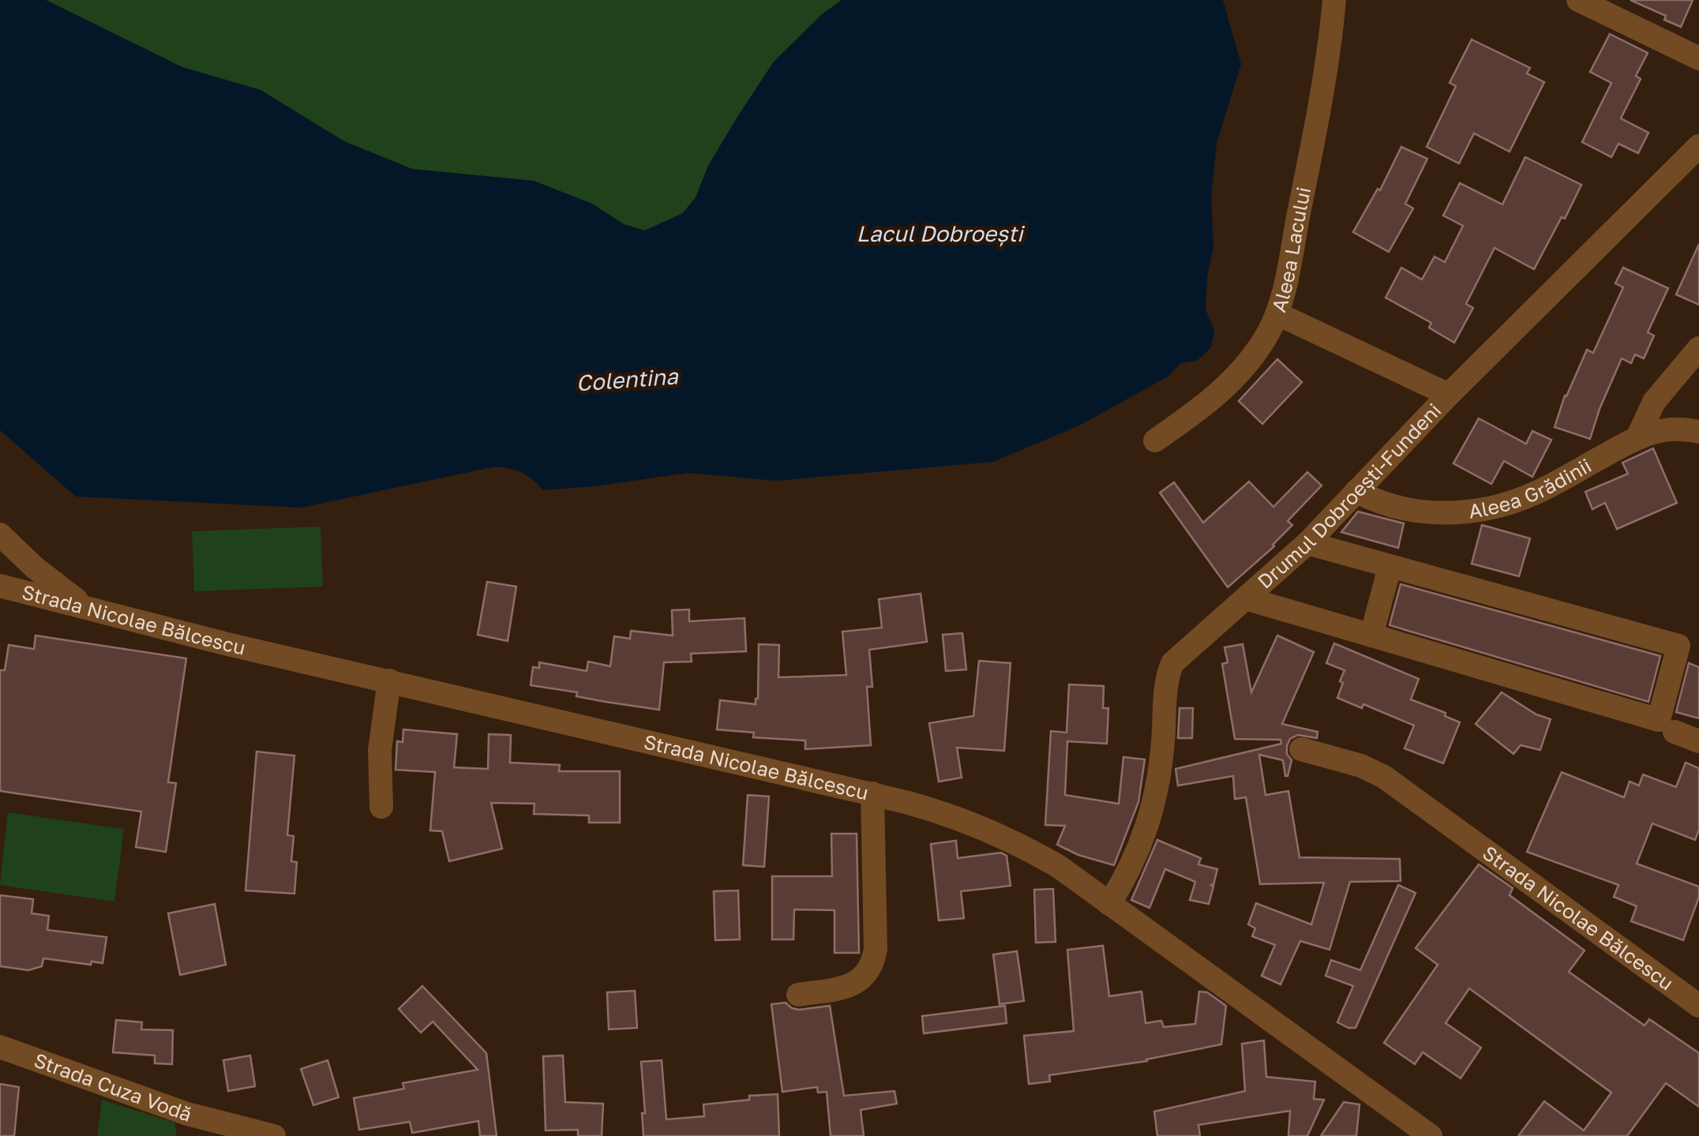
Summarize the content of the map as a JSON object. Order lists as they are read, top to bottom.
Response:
{
  "streets": {
    "street": [
      "Aleea Lacului",
      "Aleea Grădinii",
      "Drumul Dobroești-Fundeni",
      "Strada Nicolae Bălcescu",
      "Strada Cuza Vodă"
    ]
  },
  "crossings": [
    ["Aleea Lacului", "Drumul Dobroești-Fundeni"],
    ["Aleea Grădinii", "Drumul Dobroești-Fundeni"],
    ["Drumul Dobroești-Fundeni", "Strada Nicolae Bălcescu"]
  ],
  "water": ["Lacul Dobroești", "Colentina"]
}
